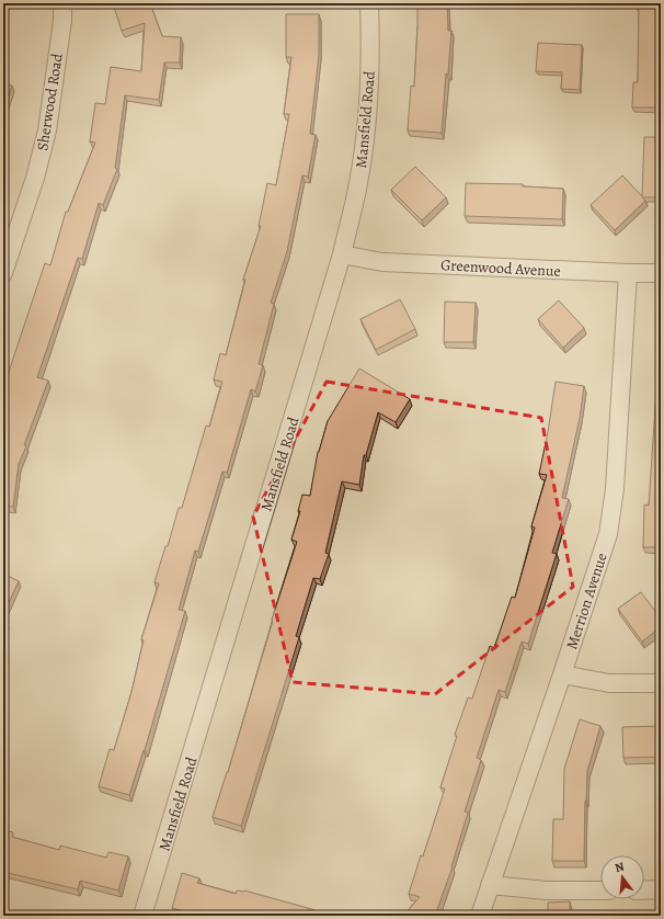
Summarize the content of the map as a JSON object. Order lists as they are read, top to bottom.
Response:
{
  "streets": {
    "street": [
      "Sherwood Road",
      "Mansfield Road",
      "Greenwood Avenue",
      "Merrion Avenue"
    ]
  },
  "crossings": [
    ["Mansfield Road", "Greenwood Avenue"],
    ["Greenwood Avenue", "Merrion Avenue"]
  ],
  "north": "top"
}
